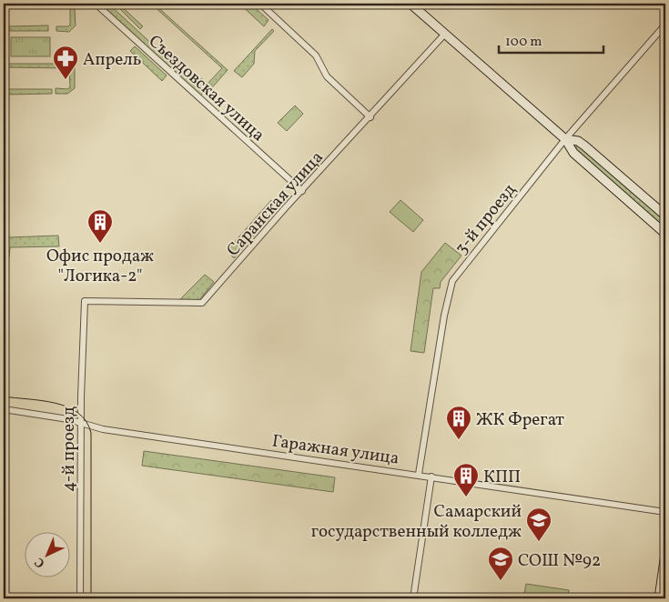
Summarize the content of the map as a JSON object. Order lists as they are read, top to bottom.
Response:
{
  "streets": {
    "street": [
      "Съездовская улица",
      "Саранская улица",
      "3-й проезд",
      "Гаражная улица",
      "4-й проезд"
    ]
  },
  "crossings": [
    ["Съездовская улица", "Саранская улица"],
    ["Саранская улица", "4-й проезд"],
    ["3-й проезд", "Гаражная улица"],
    ["Гаражная улица", "4-й проезд"]
  ],
  "places": {
    "pharmacy": ["Апрель"],
    "building": ["Офис продаж \"Логика-2\"", "ЖК Фрегат", "КПП"],
    "school or university": ["Самарский государственный колледж", "СОШ №92"]
  },
  "scale_bar": "100 m",
  "north": "bottom left"
}
